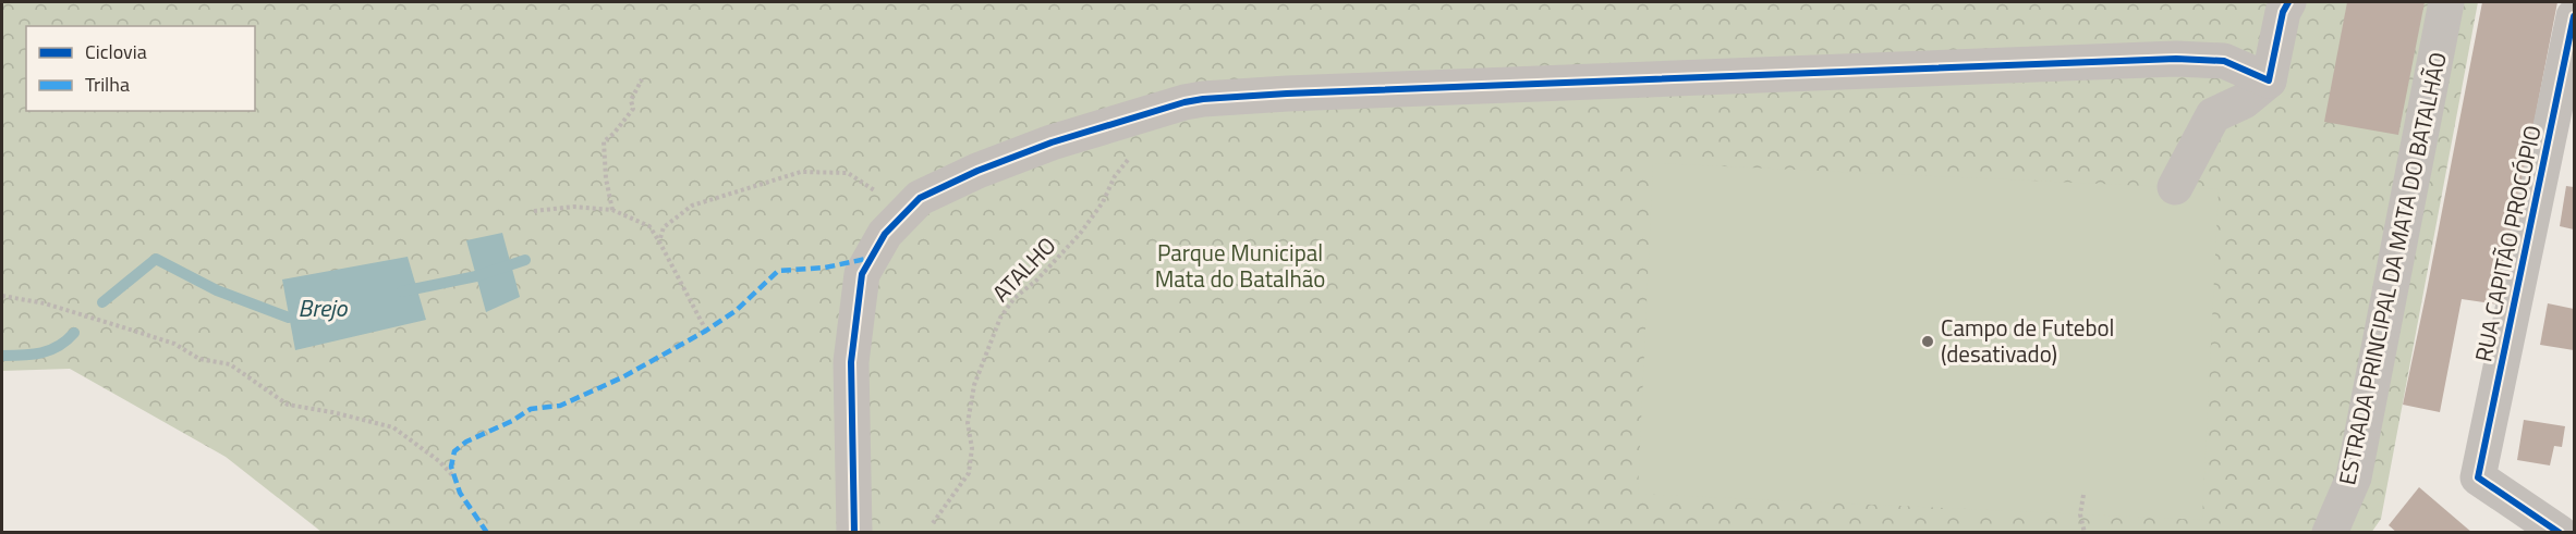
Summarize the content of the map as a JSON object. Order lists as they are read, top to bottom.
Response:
{
  "streets": {
    "street": ["RUA CAPITÃO PROCÓPIO", "ESTRADA PRINCIPAL DA MATA DO BATALHÃO"],
    "path": ["ATALHO"]
  },
  "water": ["Brejo"],
  "parks": ["Parque Municipal Mata do Batalhão"],
  "places": ["Campo de Futebol (desativado)"],
  "legend": ["Ciclovia", "Trilha"]
}
